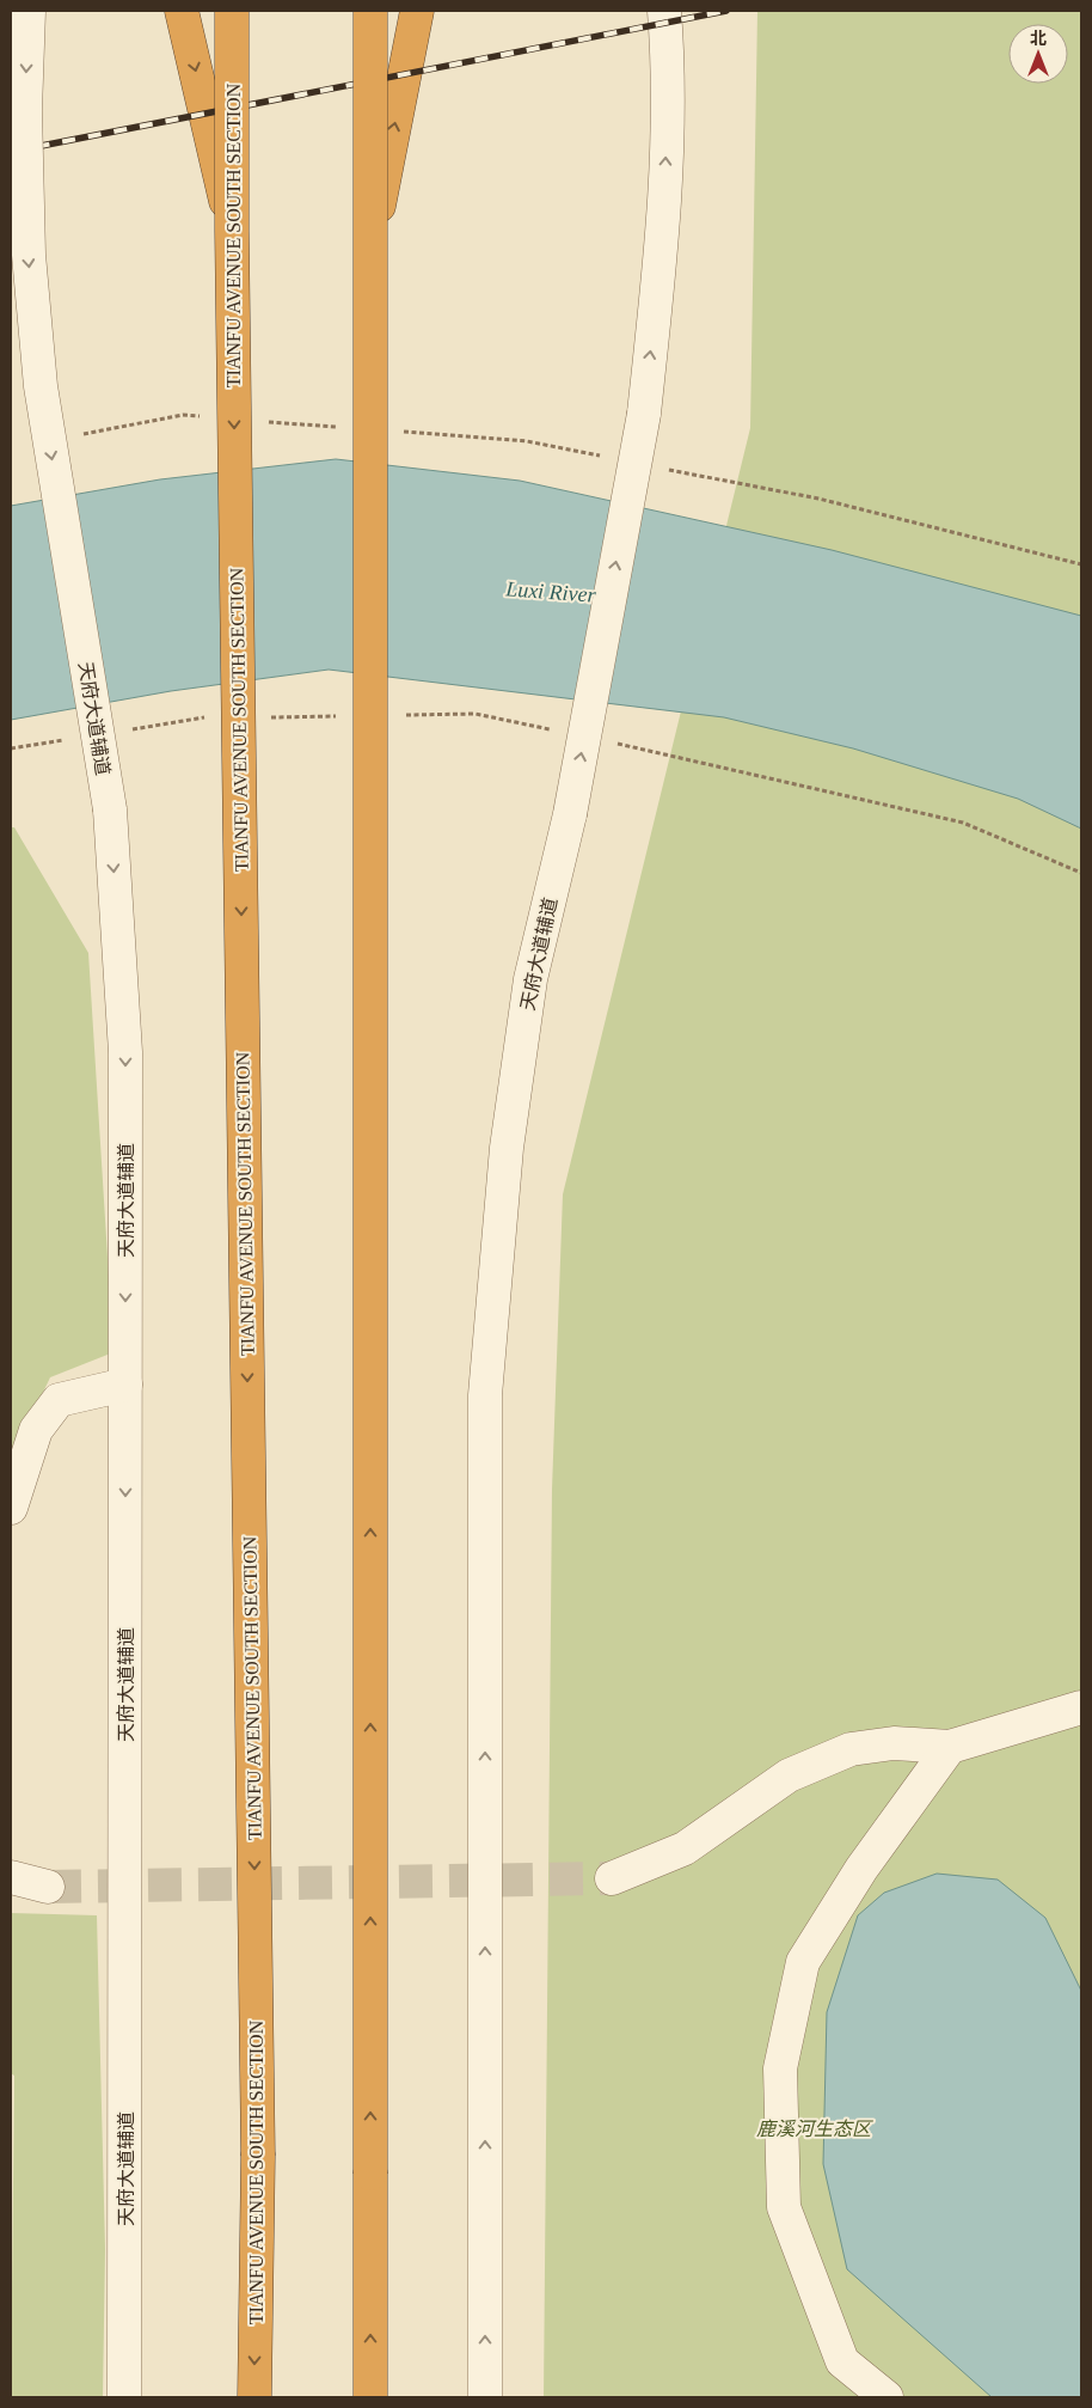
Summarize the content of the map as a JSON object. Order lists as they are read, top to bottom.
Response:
{
  "streets": {
    "highway": ["TIANFU AVENUE SOUTH SECTION"],
    "street": ["天府大道辅道"]
  },
  "water": ["Luxi River"],
  "parks": ["鹿溪河生态区"],
  "north": "top"
}
